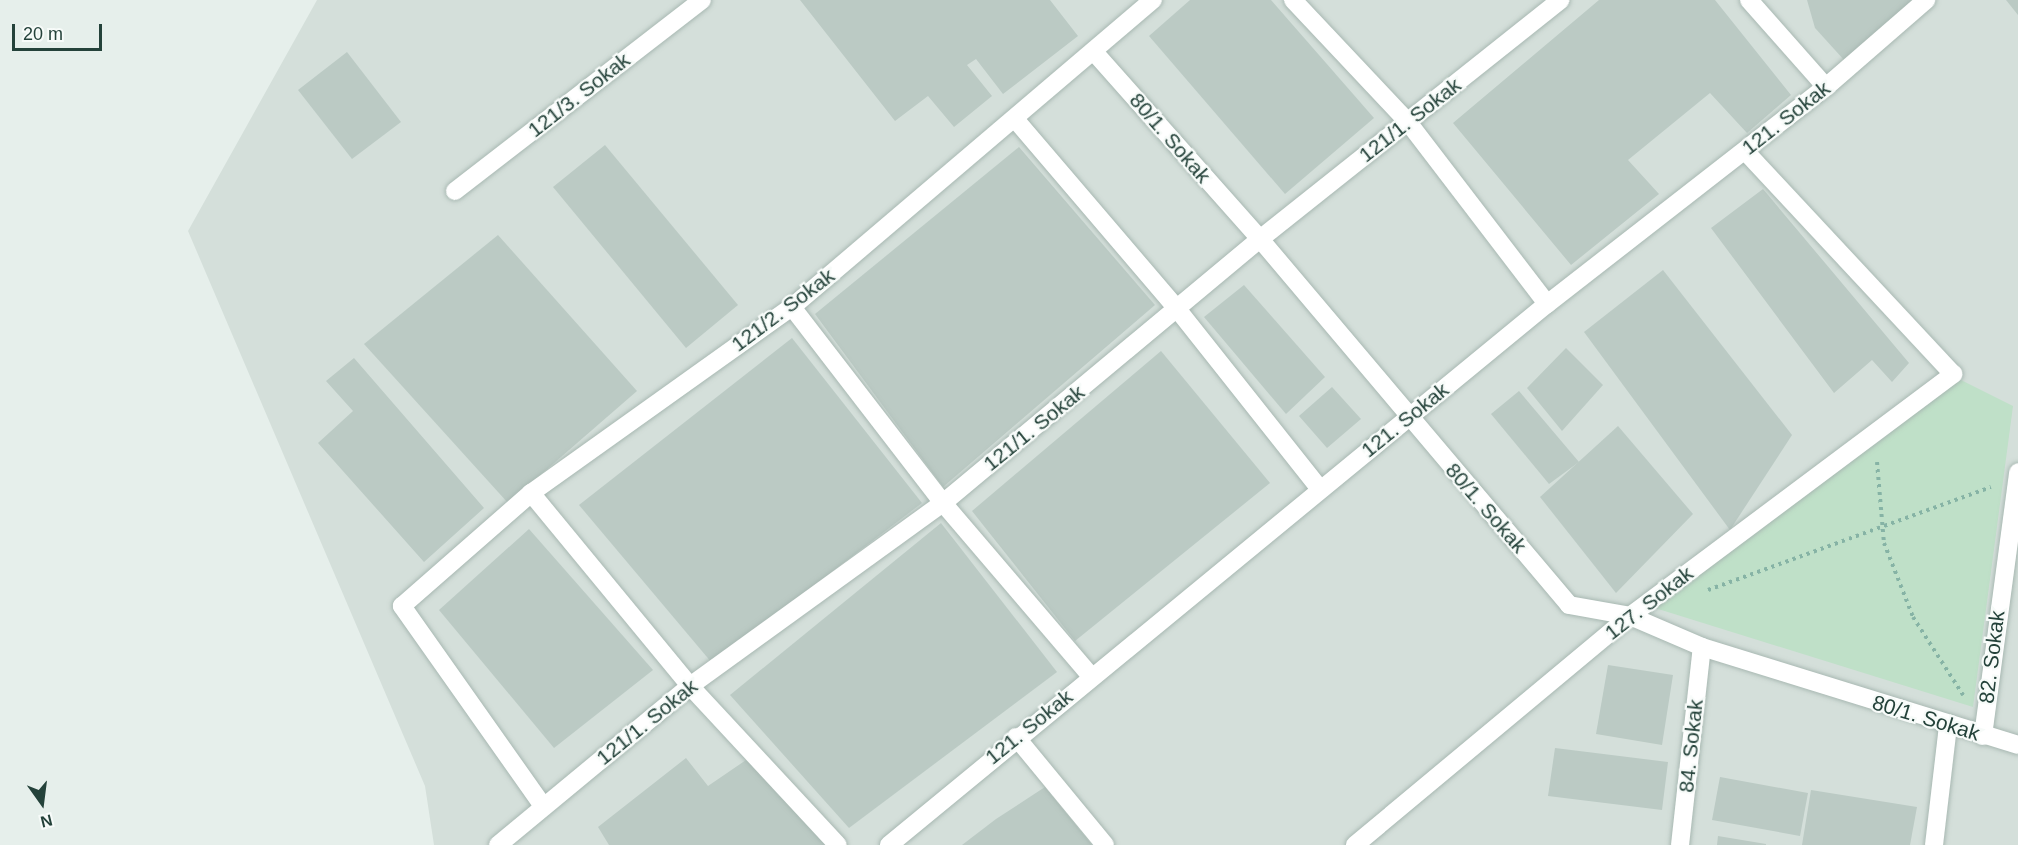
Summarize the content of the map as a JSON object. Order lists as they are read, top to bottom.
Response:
{
  "streets": {
    "street": [
      "121/3. Sokak",
      "121. Sokak",
      "121/1. Sokak",
      "80/1. Sokak",
      "121/2. Sokak",
      "127. Sokak",
      "82. Sokak",
      "84. Sokak"
    ]
  },
  "crossings": [
    ["121. Sokak", "80/1. Sokak"],
    ["121. Sokak", "127. Sokak"],
    ["121/1. Sokak", "80/1. Sokak"],
    ["121/1. Sokak", "121/2. Sokak"],
    ["80/1. Sokak", "121/2. Sokak"],
    ["80/1. Sokak", "127. Sokak"],
    ["80/1. Sokak", "82. Sokak"],
    ["80/1. Sokak", "84. Sokak"]
  ],
  "scale_bar": "20 m",
  "north": "bottom"
}
